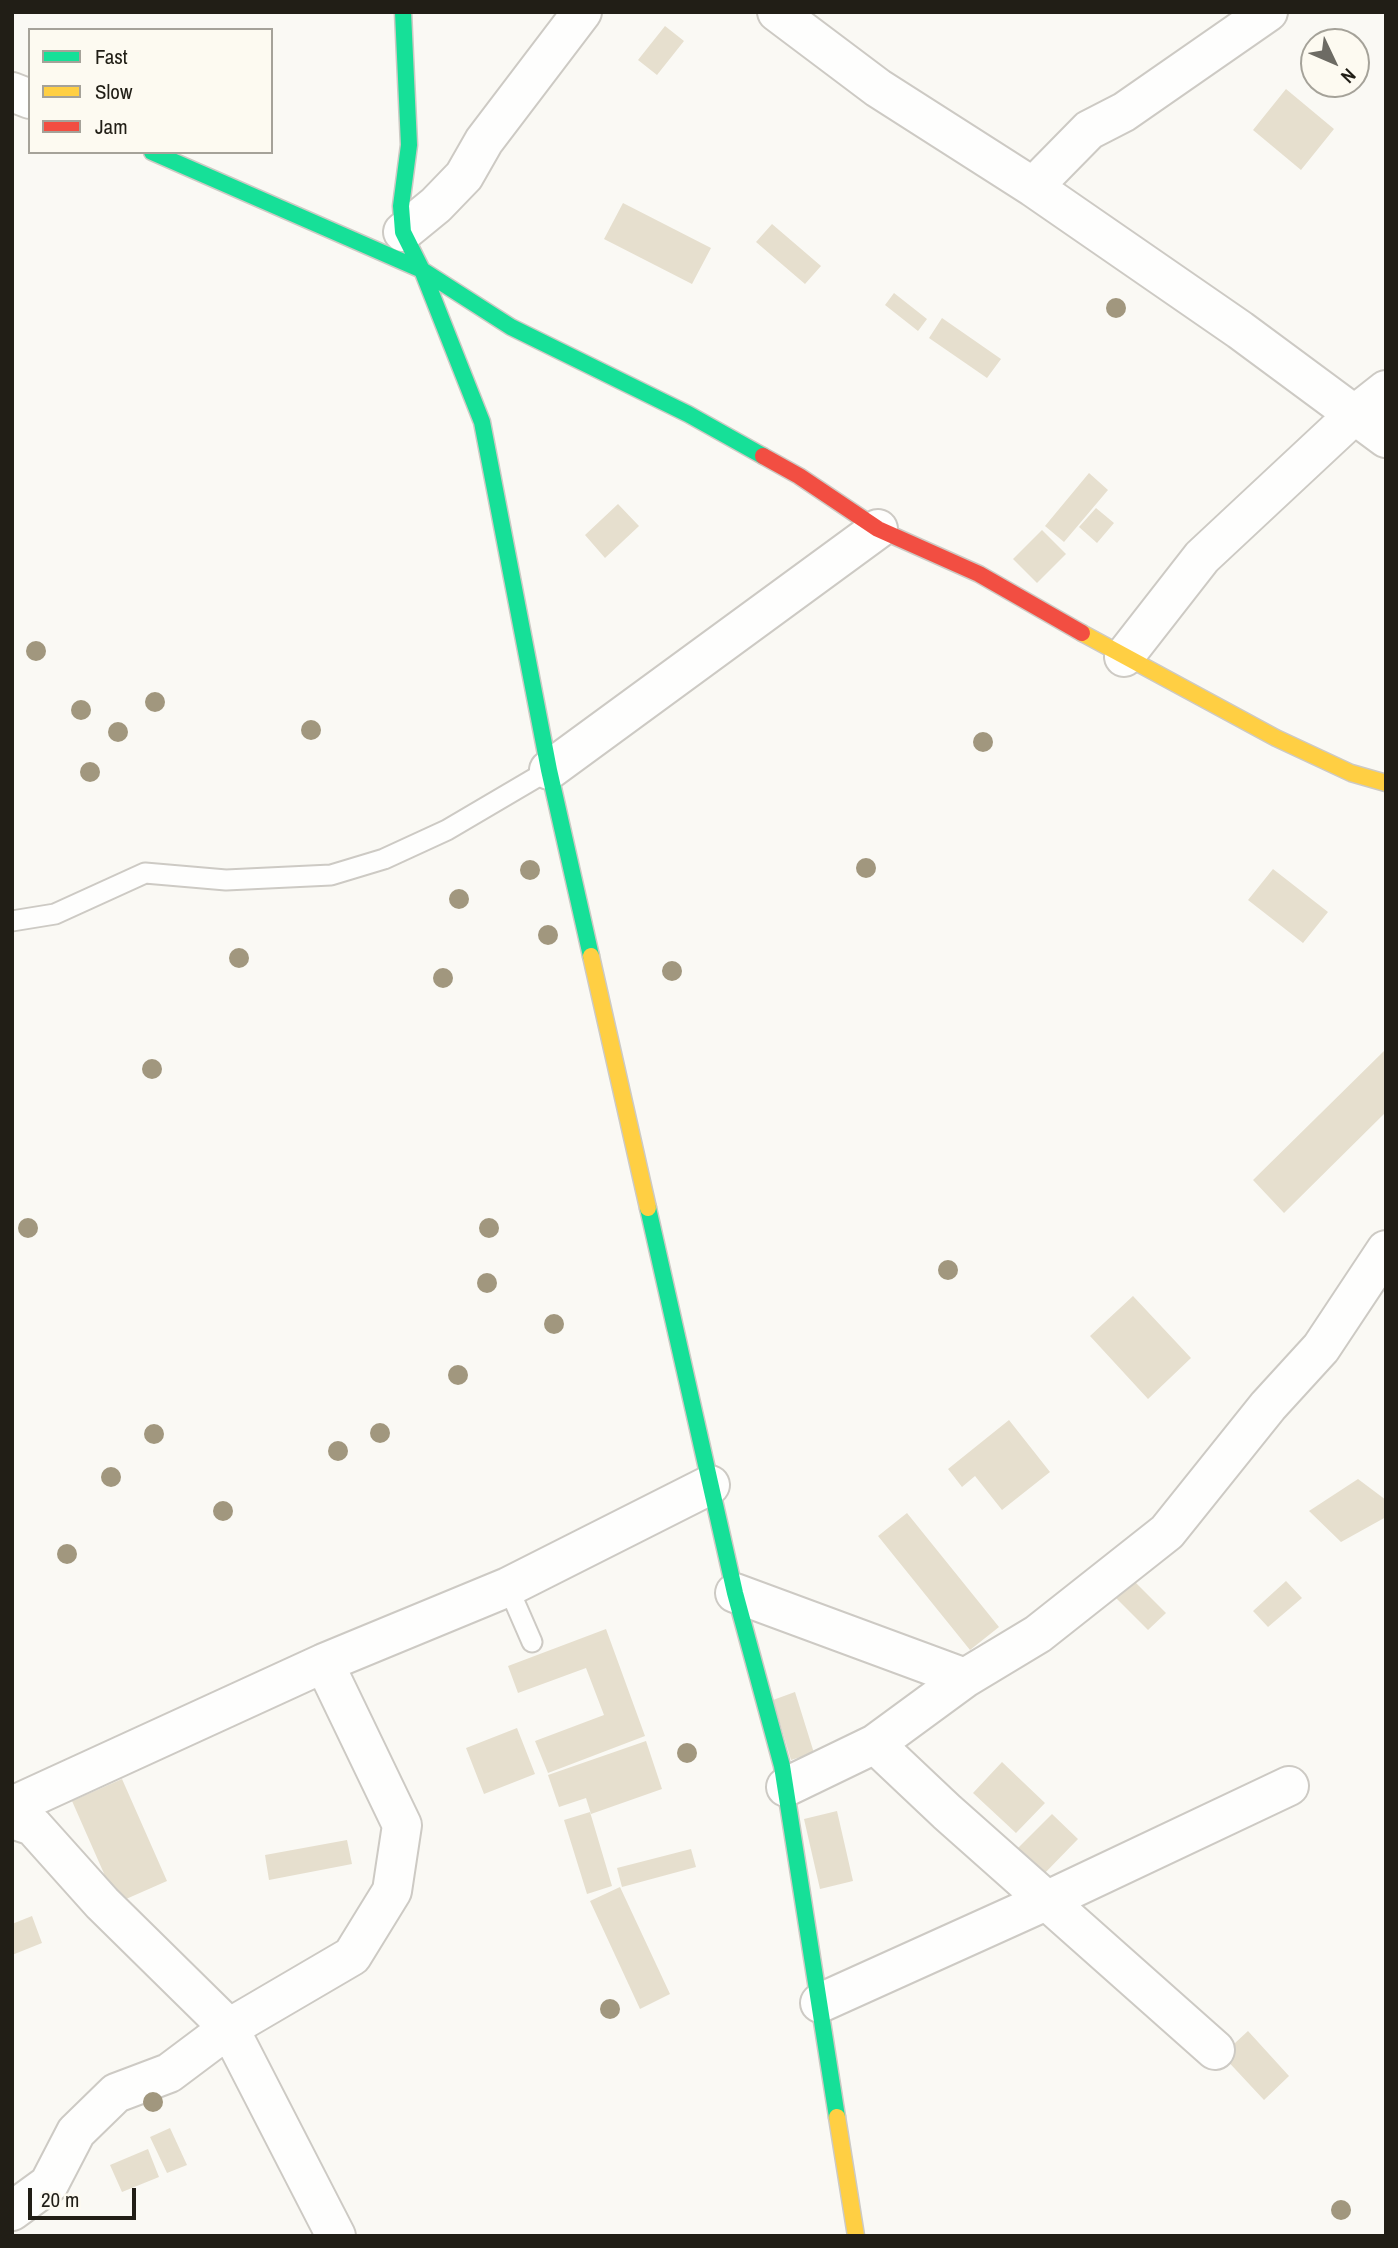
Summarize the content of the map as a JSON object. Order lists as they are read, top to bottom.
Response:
{
  "legend": ["Fast", "Slow", "Jam"],
  "scale_bar": "20 m",
  "north": "bottom right"
}
